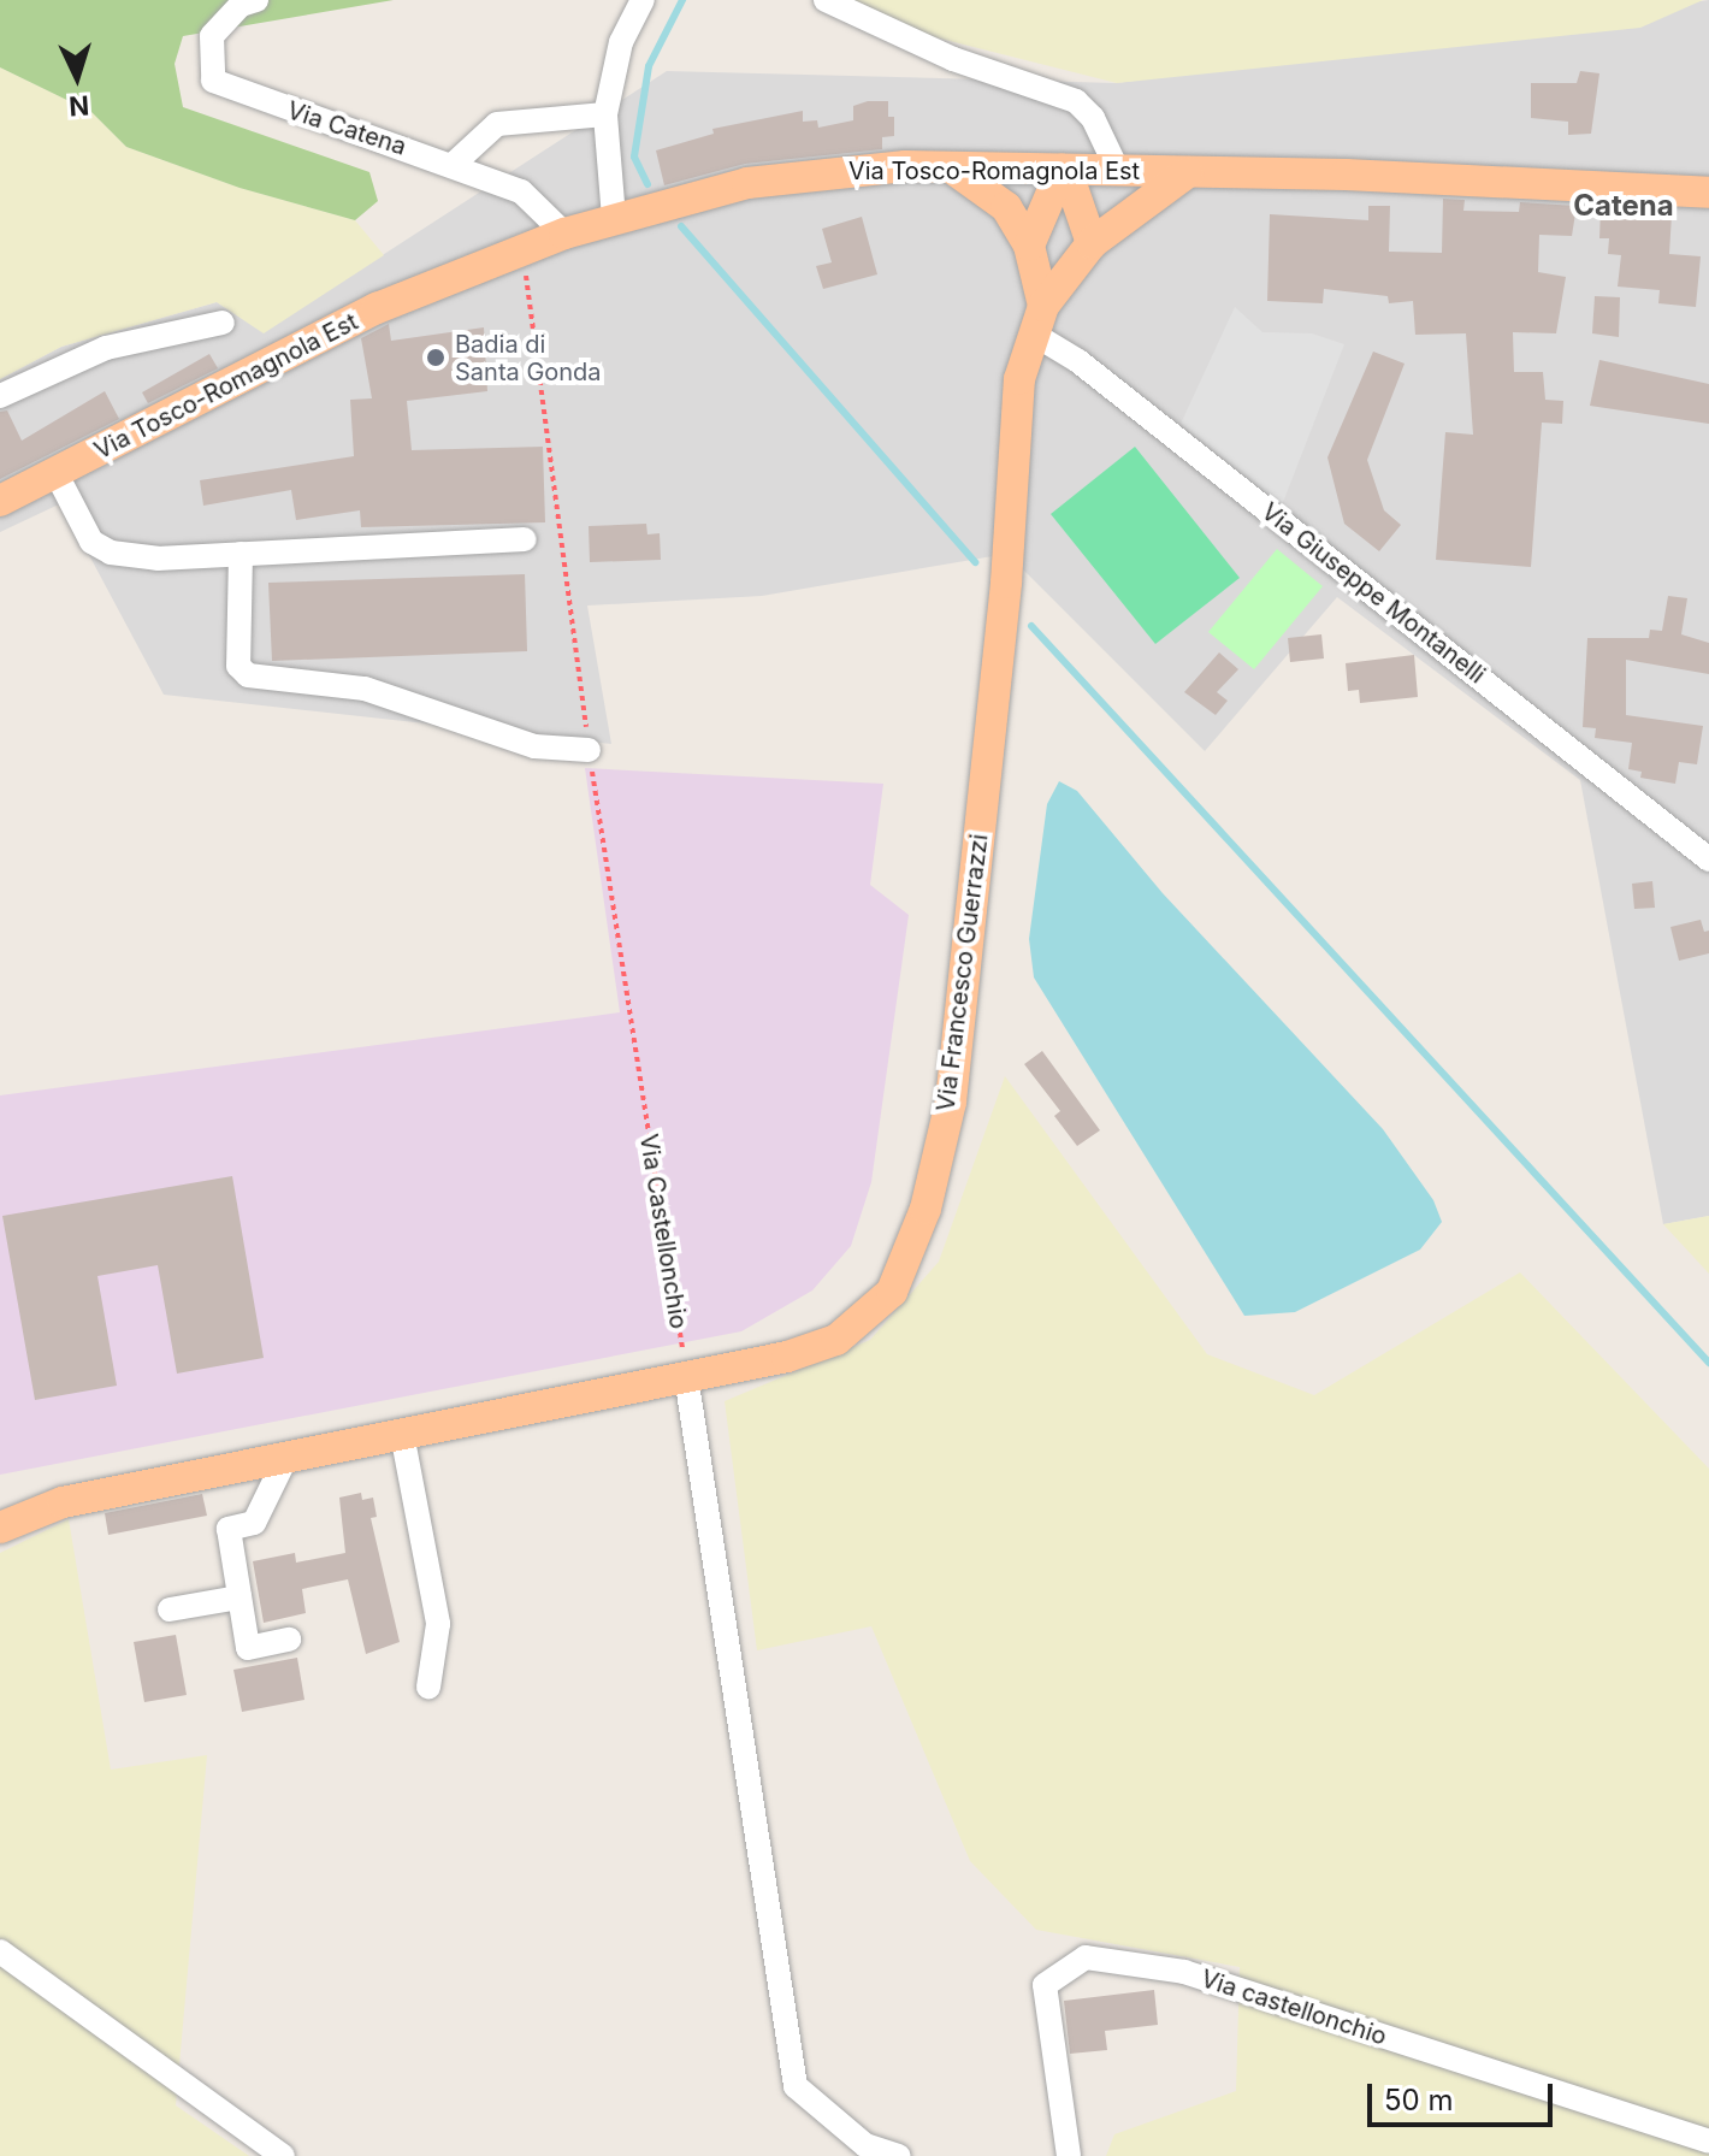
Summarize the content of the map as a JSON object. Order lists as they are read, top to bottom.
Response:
{
  "streets": {
    "main road": ["Via Tosco-Romagnola Est", "Via Francesco Guerrazzi"],
    "street": ["Via Catena", "Via Giuseppe Montanelli", "Via castellonchio"],
    "path": ["Via Castellonchio"]
  },
  "crossings": [
    ["Via Catena", "Via Tosco-Romagnola Est"],
    ["Via Tosco-Romagnola Est", "Via Francesco Guerrazzi"],
    ["Via Tosco-Romagnola Est", "Via Castellonchio"],
    ["Via Giuseppe Montanelli", "Via Francesco Guerrazzi"],
    ["Via Francesco Guerrazzi", "Via Castellonchio"]
  ],
  "districts": ["Catena"],
  "places": ["Badia di Santa Gonda"],
  "scale_bar": "50 m",
  "north": "bottom"
}
